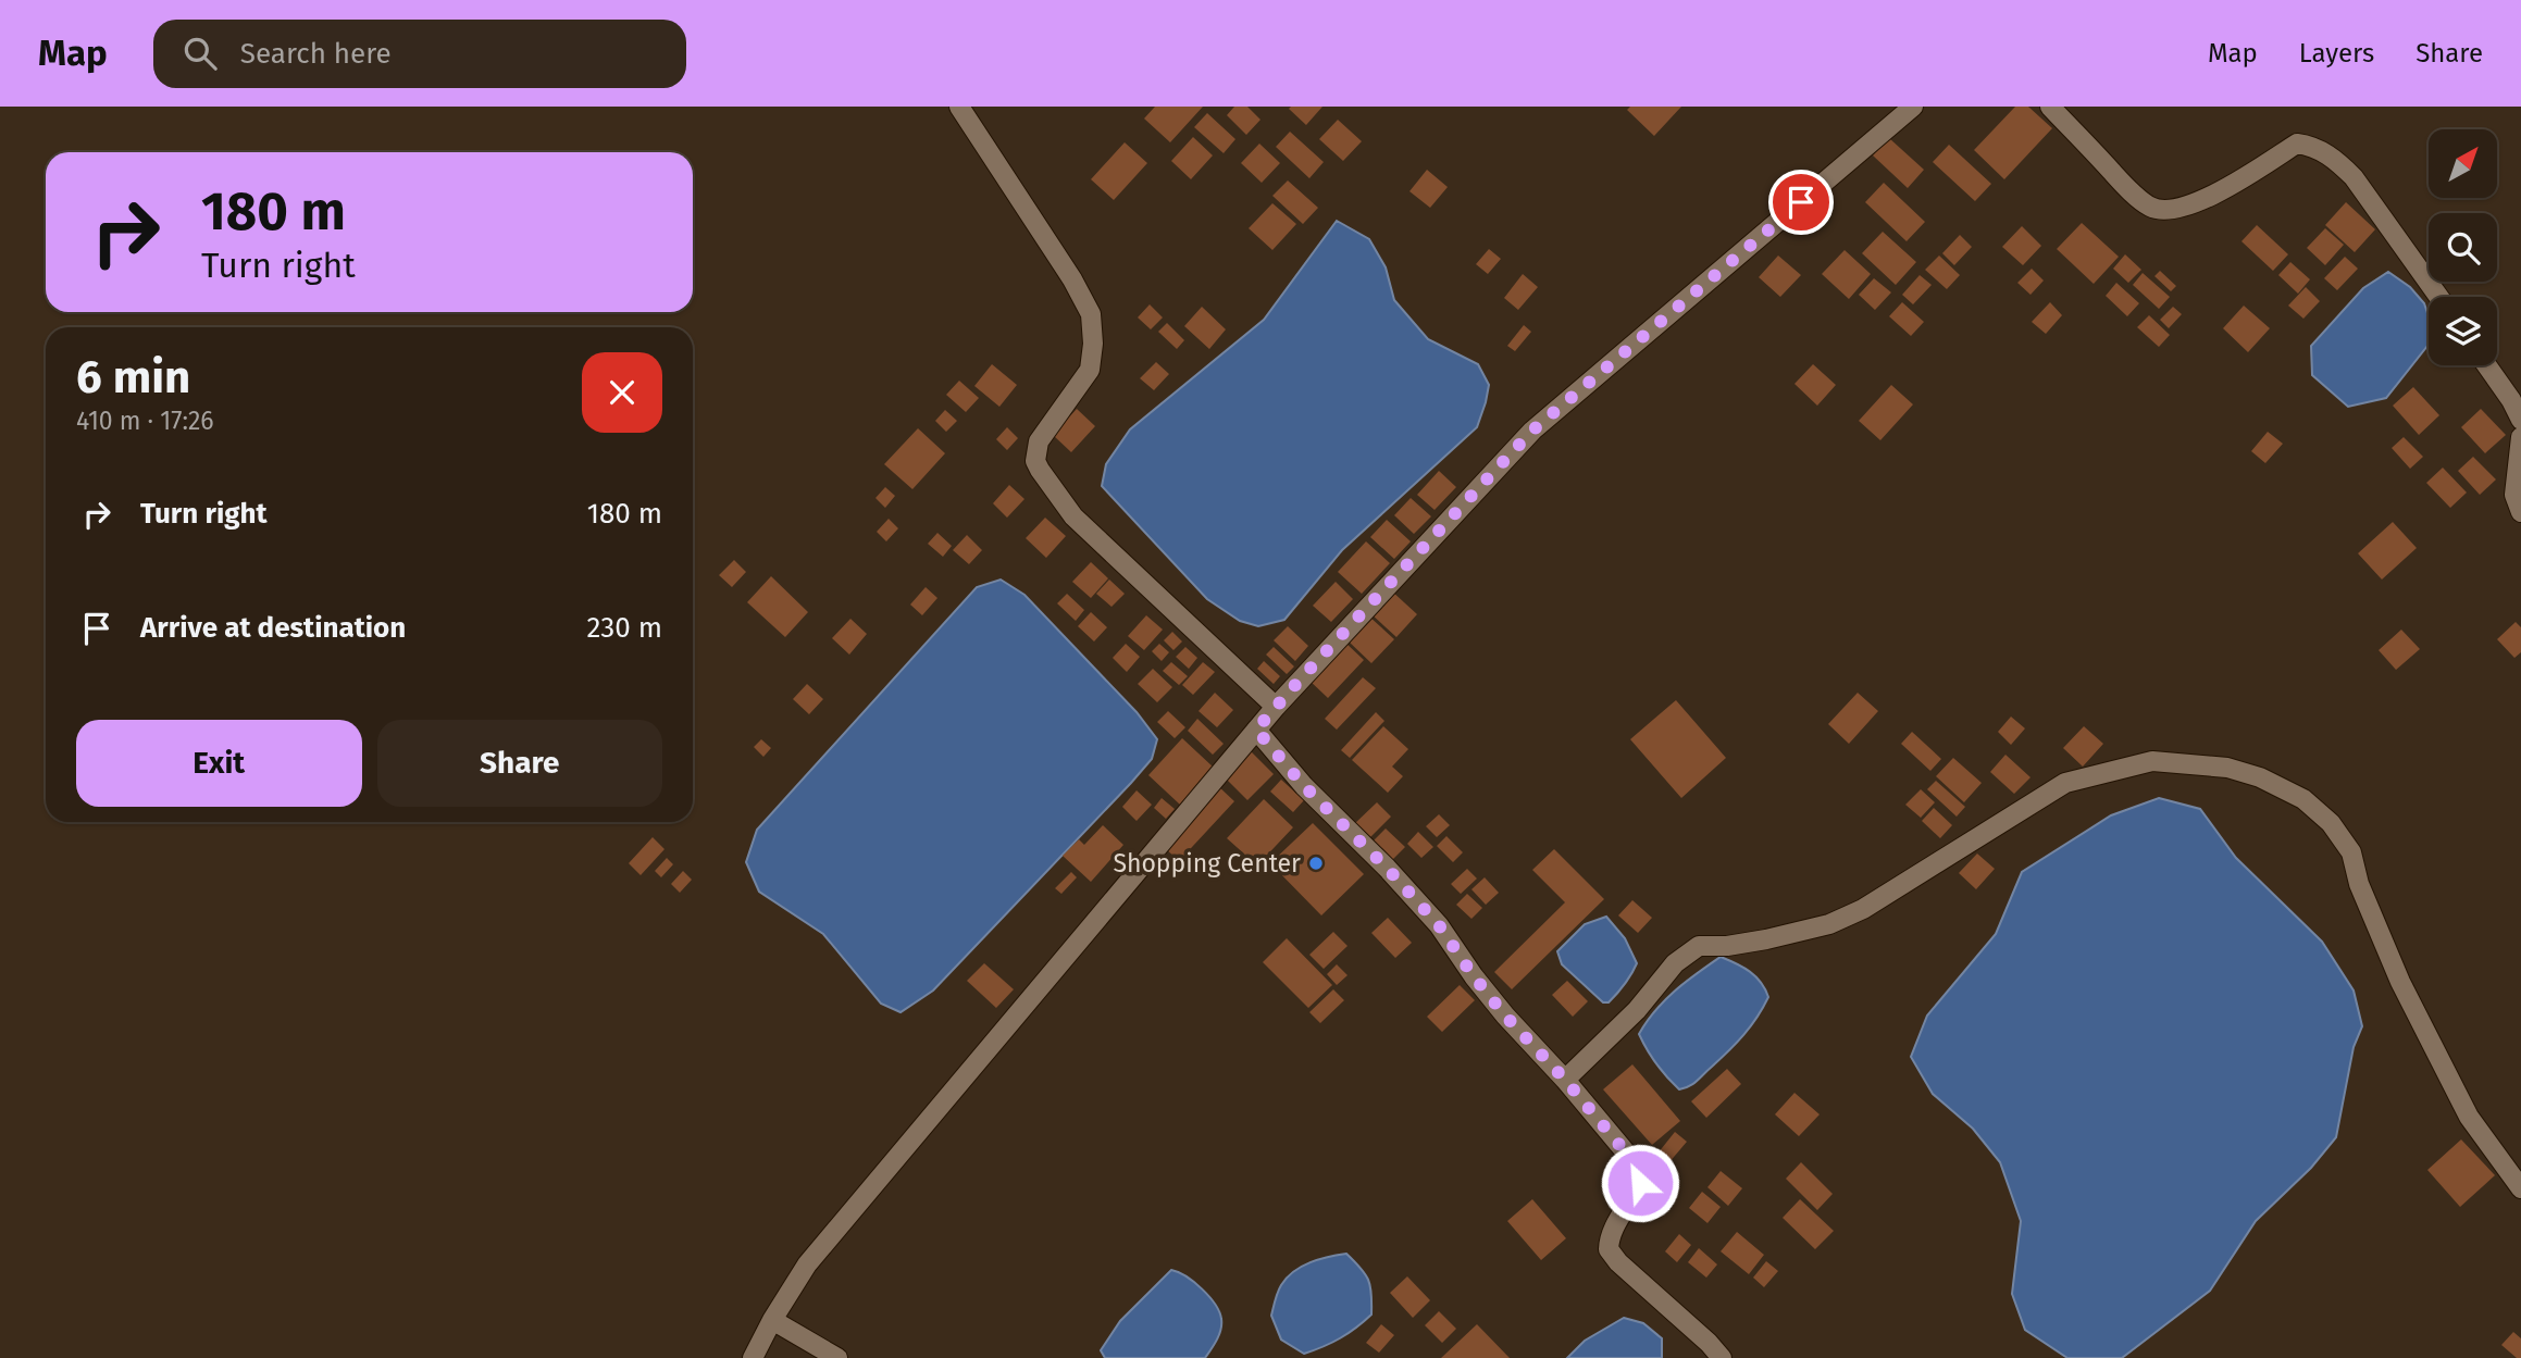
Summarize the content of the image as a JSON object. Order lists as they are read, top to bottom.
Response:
{
  "places": ["Shopping Center"],
  "north": "top right",
  "page": {
    "header": "Map",
    "search": "Search here",
    "nav": ["Map", "Layers", "Share"],
    "turn": ["180 m", "Turn right"],
    "heading": ["6 min", "410 m · 17:26"],
    "list": [
      {
        "name": "Turn right",
        "value": "180 m"
      },
      {
        "name": "Arrive at destination",
        "value": "230 m"
      }
    ],
    "buttons": ["Exit", "Share"]
  }
}
